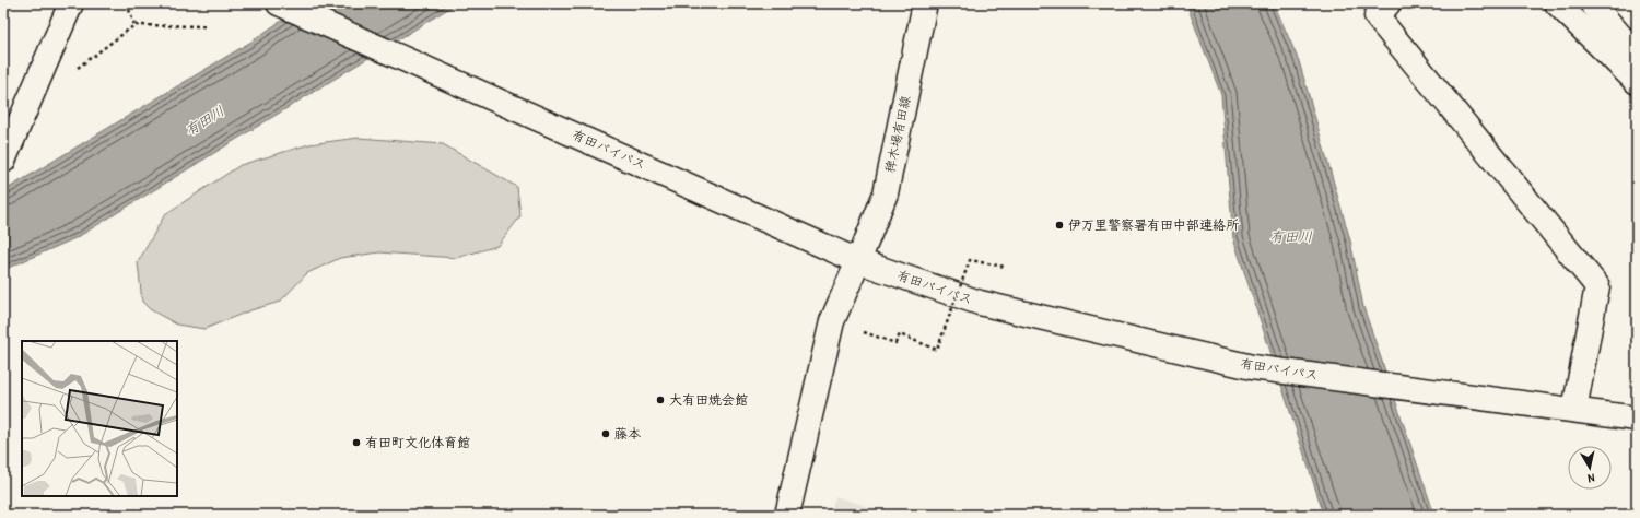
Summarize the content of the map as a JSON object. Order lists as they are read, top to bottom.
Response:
{
  "streets": {
    "main road": ["稗木場有田線", "有田バイパス"]
  },
  "crossings": [
    ["稗木場有田線", "有田バイパス"]
  ],
  "water": ["有田川"],
  "places": [
    "伊万里警察署有田中部連絡所",
    "大有田焼会館",
    "藤本",
    "有田町文化体育館"
  ],
  "north": "bottom"
}
